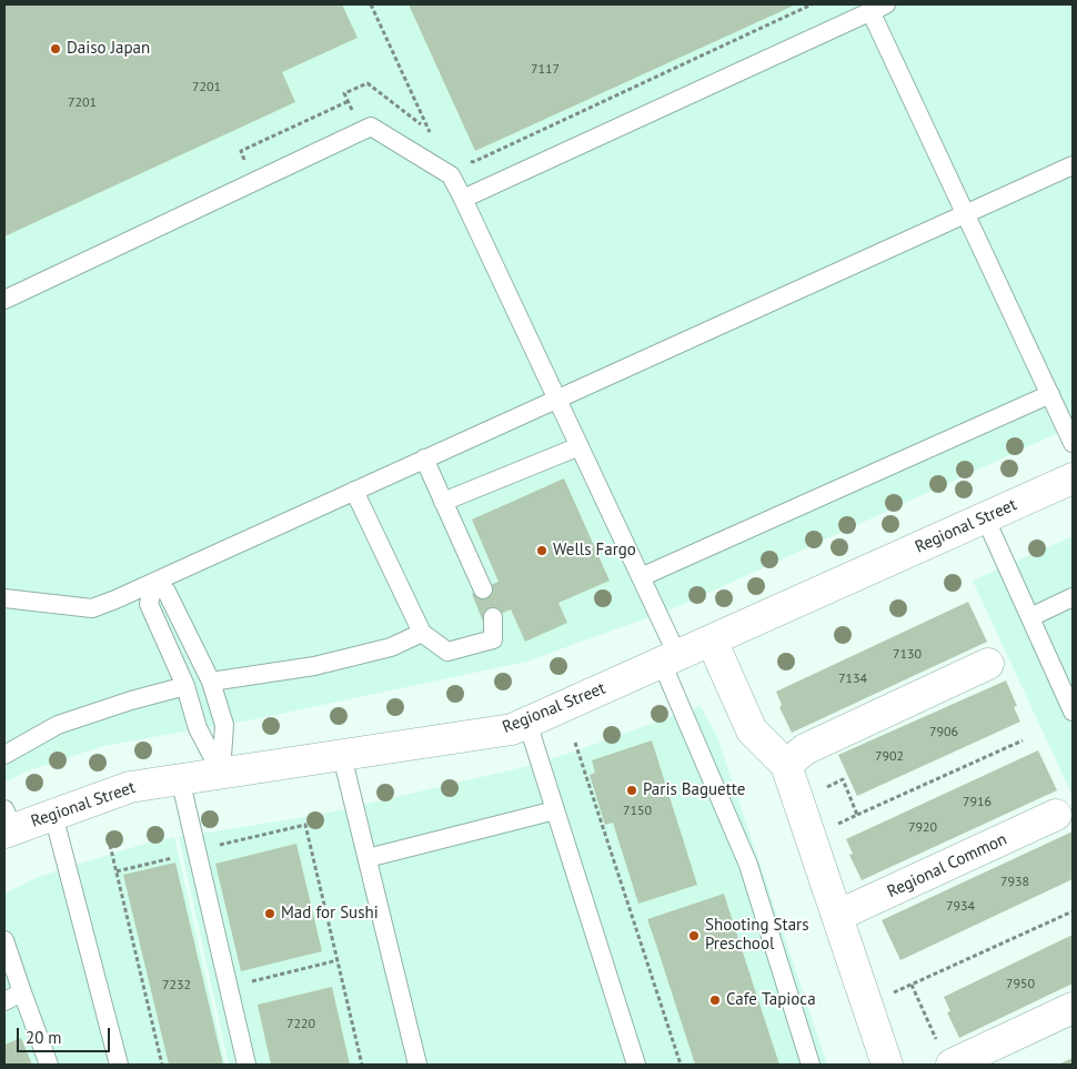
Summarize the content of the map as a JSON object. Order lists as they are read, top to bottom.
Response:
{
  "streets": {
    "street": ["Regional Street", "Regional Common"]
  },
  "places": [
    "Daiso Japan",
    "Wells Fargo",
    "Paris Baguette",
    "Mad for Sushi",
    "Shooting Stars Preschool",
    "Cafe Tapioca"
  ],
  "house_numbers": [
    "7117",
    "7201",
    "7201",
    "7130",
    "7134",
    "7906",
    "7902",
    "7916",
    "7150",
    "7920",
    "7938",
    "7934",
    "7950",
    "7232",
    "7220"
  ],
  "scale_bar": "20 m"
}
